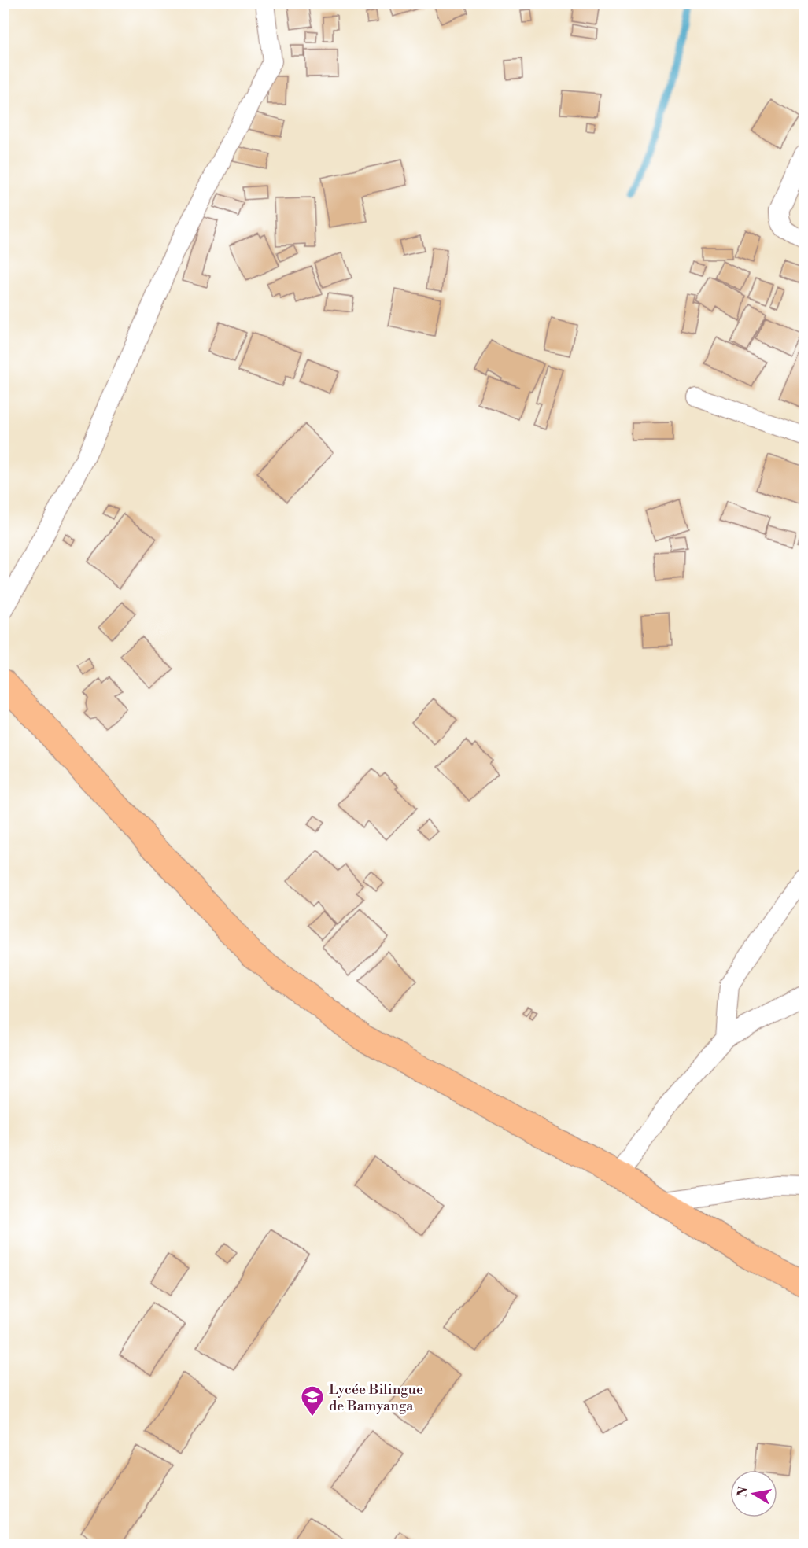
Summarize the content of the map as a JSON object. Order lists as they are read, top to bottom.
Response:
{
  "places": {
    "school or university": ["Lycée Bilingue de Bamyanga"]
  },
  "north": "left"
}
